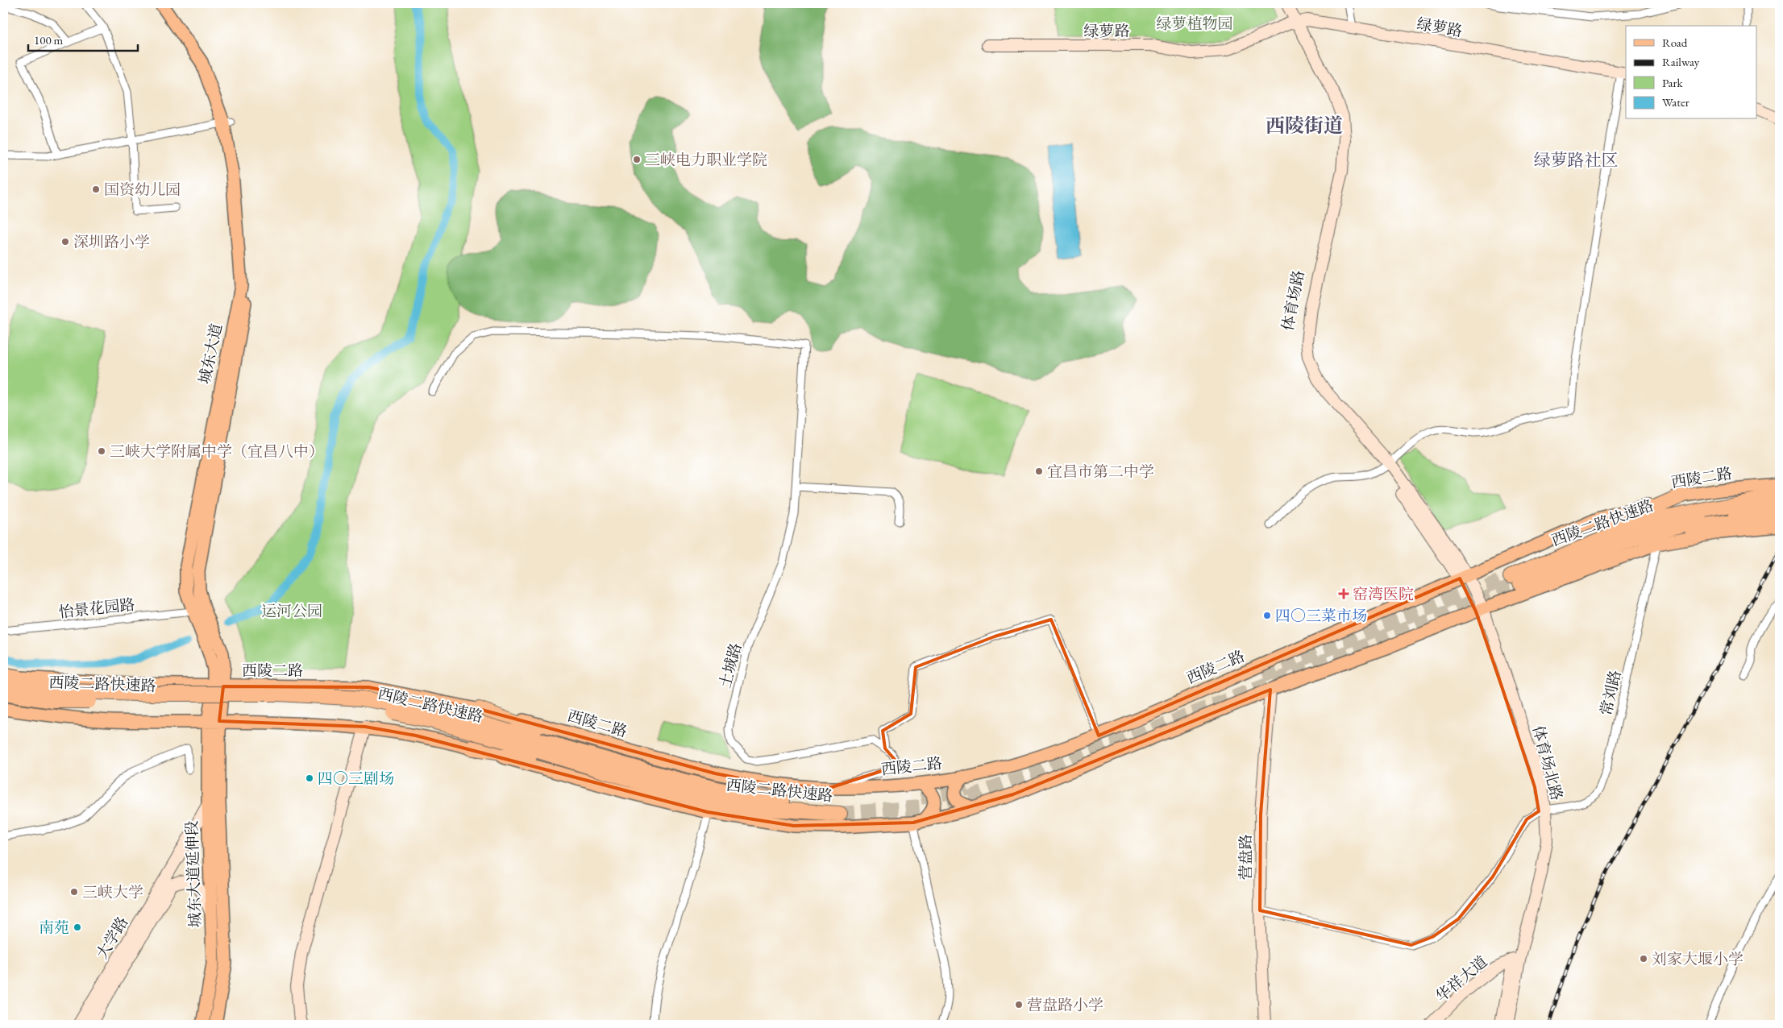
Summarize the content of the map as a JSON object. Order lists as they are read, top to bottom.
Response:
{
  "streets": {
    "highway": ["西陵二路快速路"],
    "main road": [
      "绿萝路",
      "体育场路",
      "城东大道",
      "西陵二路",
      "体育场北路",
      "营盘路",
      "城东大道延伸段",
      "大学路",
      "华祥大道"
    ],
    "street": ["怡景花园路", "土城路", "常刘路"]
  },
  "crossings": [
    ["绿萝路", "体育场路"],
    ["体育场路", "西陵二路"],
    ["体育场路", "体育场北路"],
    ["城东大道", "西陵二路"],
    ["城东大道", "怡景花园路"],
    ["城东大道", "城东大道延伸段"],
    ["常刘路", "体育场北路"],
    ["体育场北路", "华祥大道"],
    ["城东大道延伸段", "大学路"]
  ],
  "districts": ["西陵街道", "绿萝路社区"],
  "parks": ["绿萝植物园", "运河公园"],
  "places": {
    "other": [
      "三峡电力职业学院",
      "国资幼儿园",
      "深圳路小学",
      "三峡大学附属中学（宜昌八中）",
      "宜昌市第二中学",
      "四〇三菜市场",
      "四〇三剧场",
      "三峡大学",
      "南苑",
      "刘家大堰小学",
      "营盘路小学"
    ],
    "health": ["窑湾医院"]
  },
  "legend": [
    "Road",
    "Railway",
    "Park",
    "Water"
  ],
  "scale_bar": "100 m"
}
